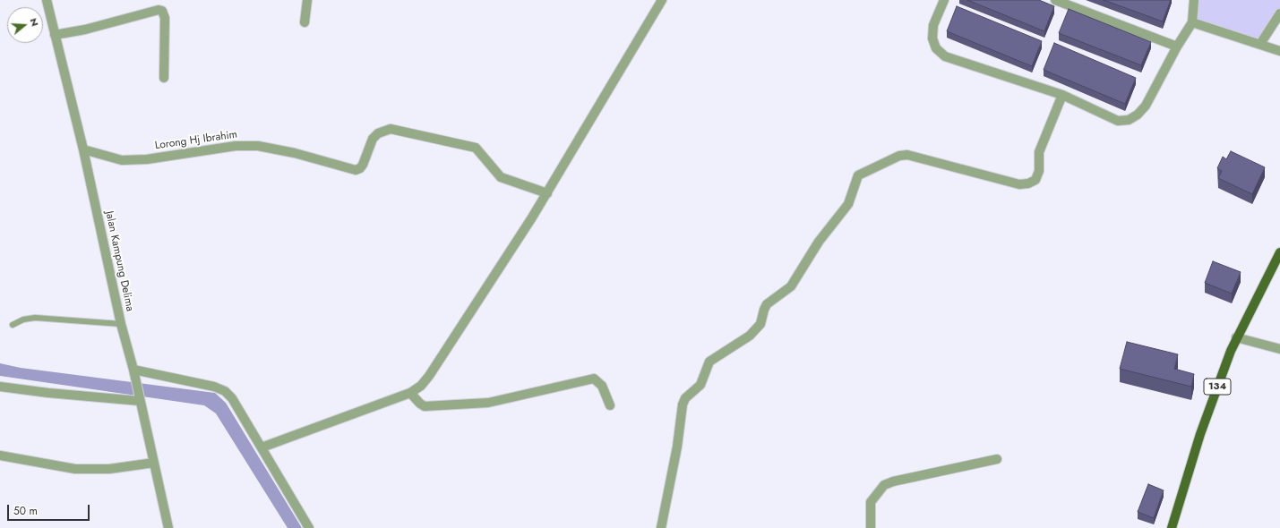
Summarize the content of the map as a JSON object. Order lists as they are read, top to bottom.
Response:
{
  "streets": {
    "main road": ["134"],
    "street": ["Lorong Hj Ibrahim", "Jalan Kampung Delima"]
  },
  "crossings": [
    ["Lorong Hj Ibrahim", "Jalan Kampung Delima"]
  ],
  "scale_bar": "50 m",
  "north": "right"
}
